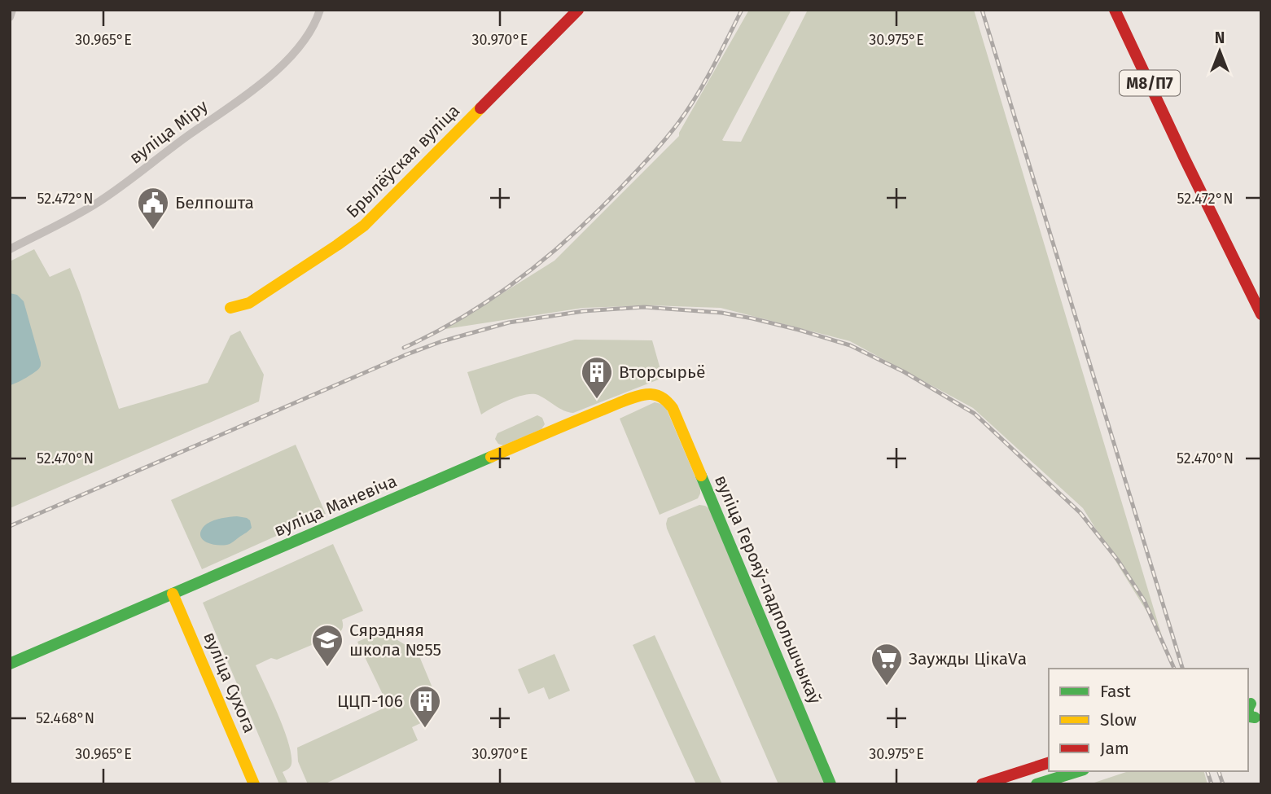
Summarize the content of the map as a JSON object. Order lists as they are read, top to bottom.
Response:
{
  "streets": {
    "street": [
      "М8/П7",
      "вуліца Міру",
      "Брылёўская вуліца",
      "вуліца Маневіча",
      "вуліца Герояў-падпольшчыкаў",
      "вуліца Сухога"
    ]
  },
  "crossings": [
    ["вуліца Маневіча", "вуліца Герояў-падпольшчыкаў"],
    ["вуліца Маневіча", "вуліца Сухога"]
  ],
  "places": {
    "public building": ["Белпошта"],
    "building": ["Вторсырьё", "ЦЦП-106"],
    "school or university": ["Сярэдняя школа №55"],
    "supermarket": ["Заужды ЦікаVа"]
  },
  "legend": ["Fast", "Slow", "Jam"],
  "north": "top",
  "coordinates": [
    "30.965°E",
    "30.970°E",
    "30.975°E",
    "52.472°N",
    "52.470°N",
    "52.468°N"
  ]
}
